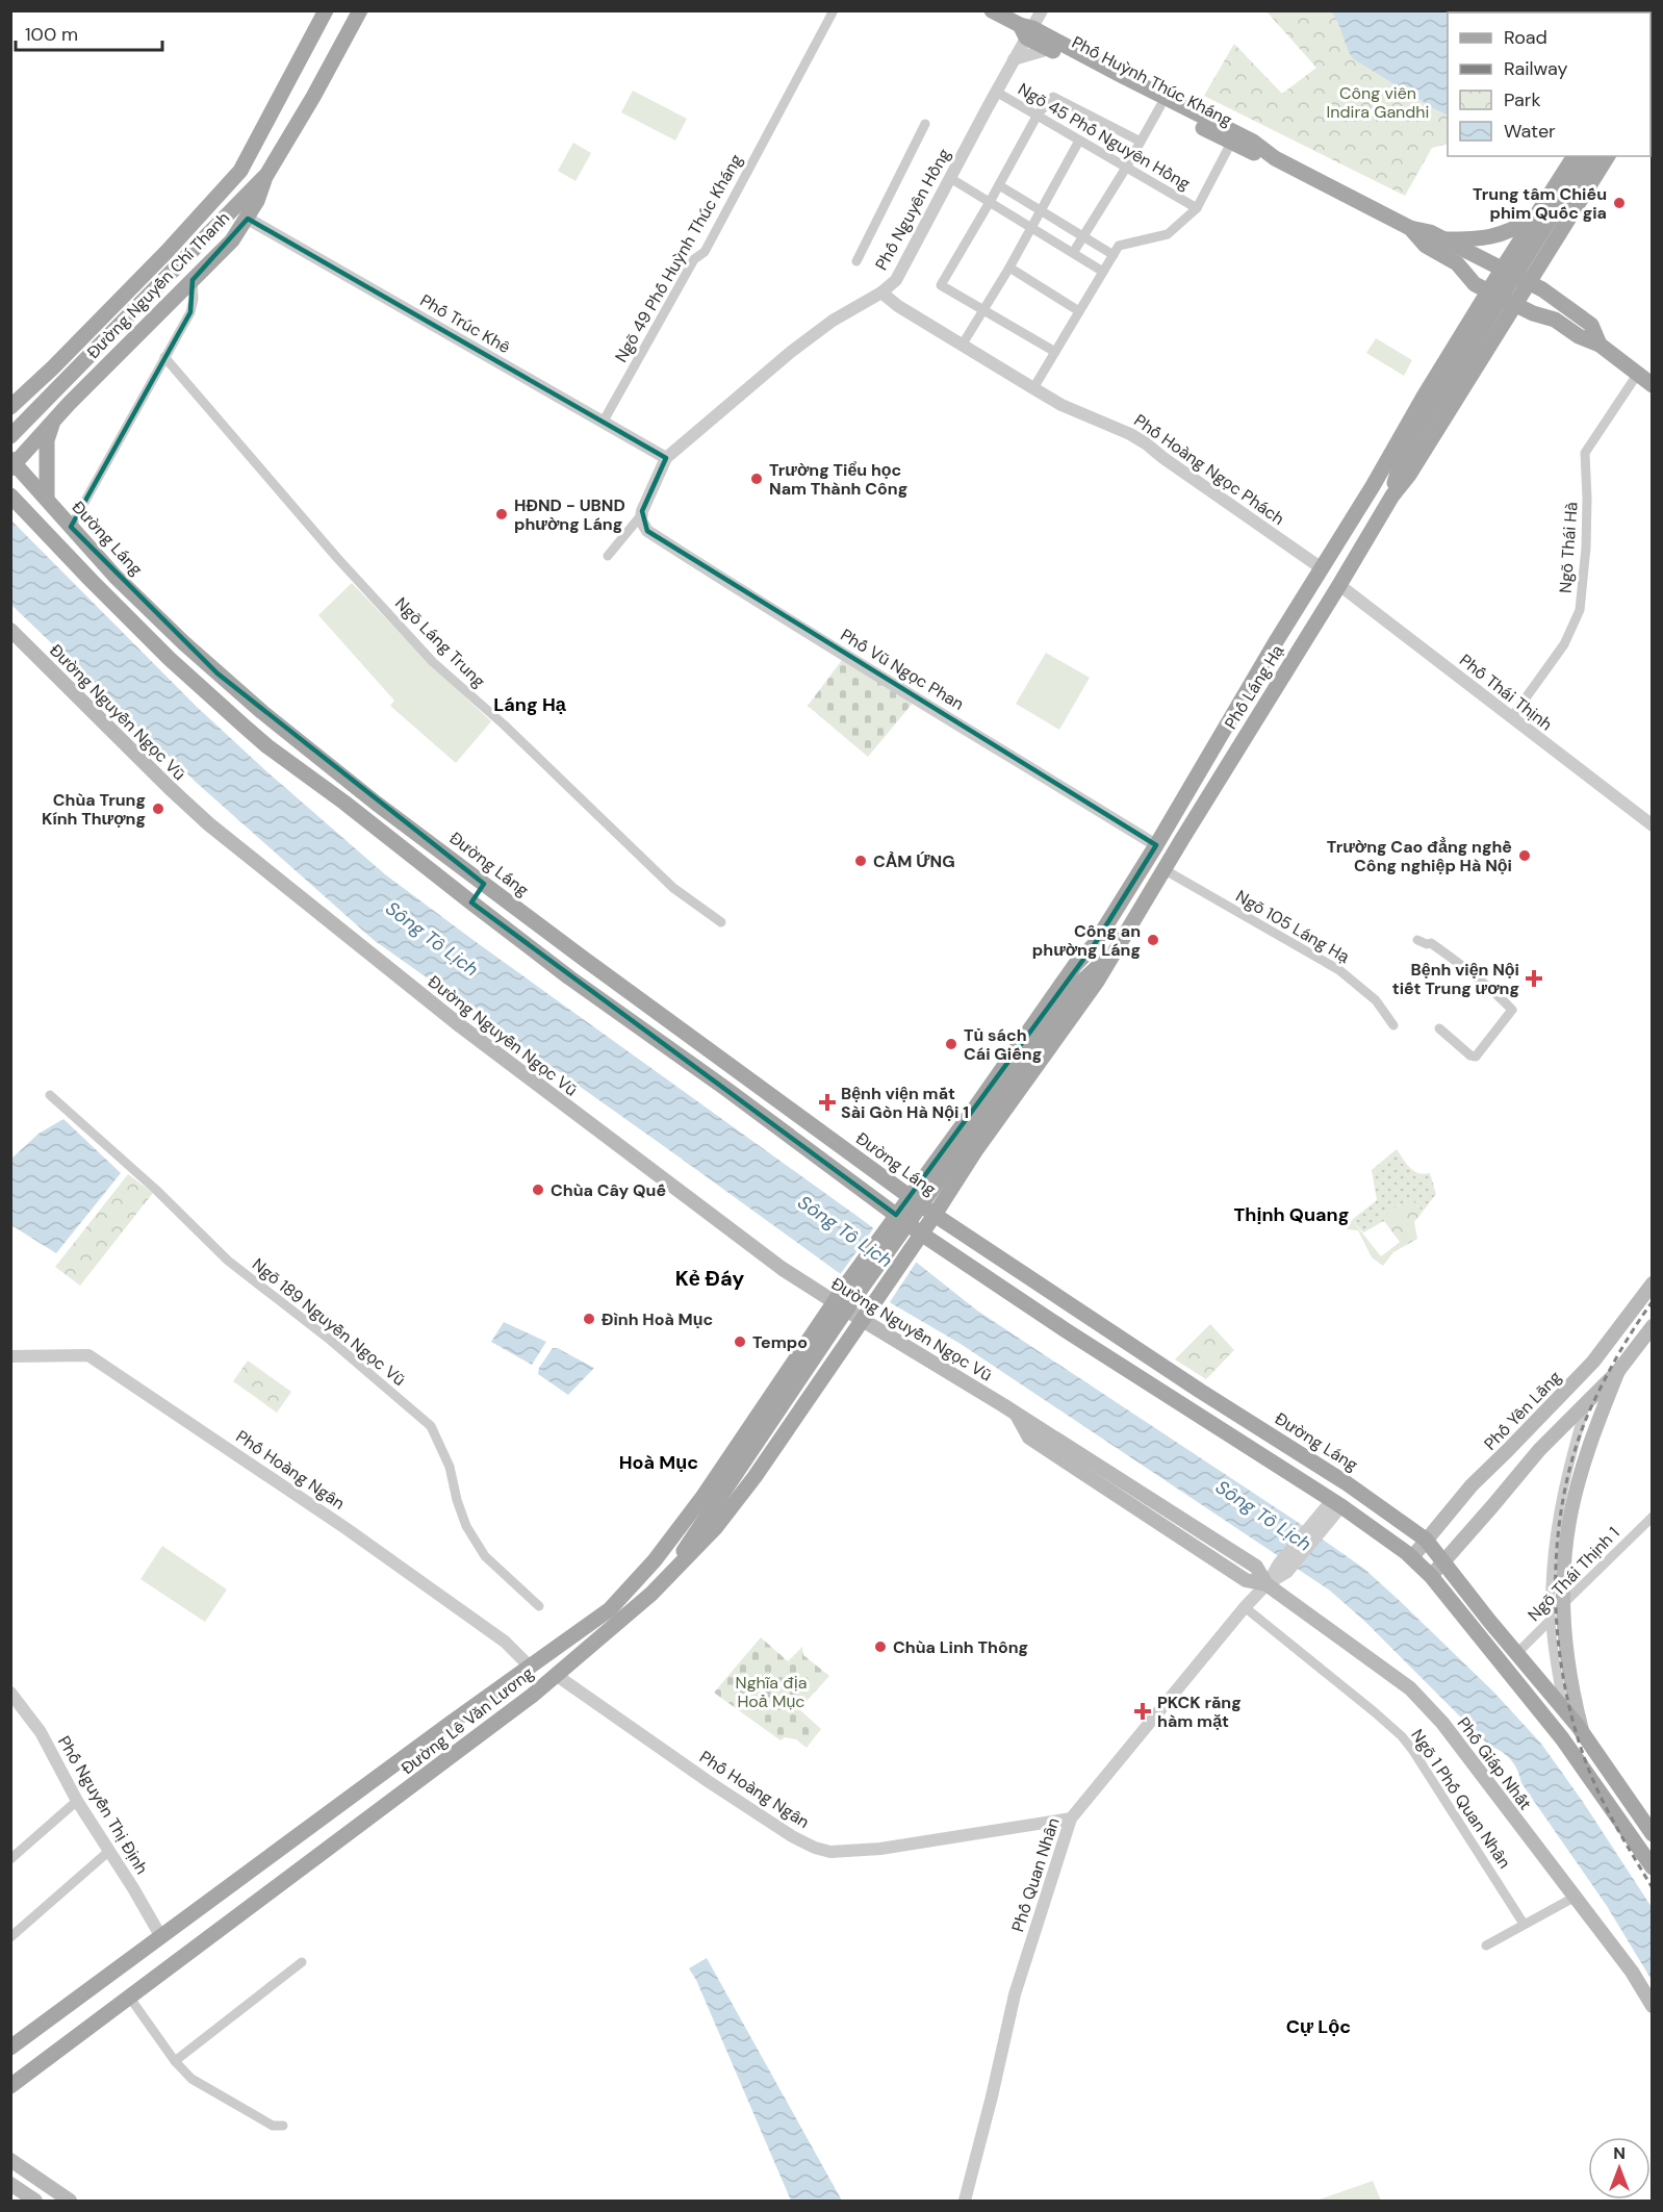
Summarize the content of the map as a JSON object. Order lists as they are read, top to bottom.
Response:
{
  "streets": {
    "main road": [
      "Phố Huỳnh Thúc Kháng",
      "Đường Nguyễn Chí Thanh",
      "Đường Láng",
      "Phố Láng Hạ",
      "Đường Nguyễn Ngọc Vũ",
      "Phố Yên Lãng",
      "Đường Lê Văn Lương",
      "Phố Giáp Nhất"
    ],
    "street": [
      "Ngõ 45 Phố Nguyên Hồng",
      "Phố Nguyên Hồng",
      "Ngõ 49 Phố Huỳnh Thúc Kháng",
      "Phố Trúc Khê",
      "Phố Hoàng Ngọc Phách",
      "Ngõ Thái Hà",
      "Ngõ Láng Trung",
      "Phố Vũ Ngọc Phan",
      "Phố Thái Thịnh",
      "Ngõ 105 Láng Hạ",
      "Ngõ 189 Nguyễn Ngọc Vũ",
      "Phố Hoàng Ngân",
      "Ngõ Thái Thịnh 1",
      "Ngõ 1 Phố Quan Nhân",
      "Phố Nguyễn Thị Định",
      "Phố Quan Nhân"
    ]
  },
  "crossings": [
    ["Phố Huỳnh Thúc Kháng", "Phố Nguyên Hồng"],
    ["Phố Huỳnh Thúc Kháng", "Phố Láng Hạ"],
    ["Ngõ 45 Phố Nguyên Hồng", "Phố Nguyên Hồng"],
    ["Phố Nguyên Hồng", "Phố Trúc Khê"],
    ["Phố Nguyên Hồng", "Phố Hoàng Ngọc Phách"],
    ["Phố Nguyên Hồng", "Phố Vũ Ngọc Phan"],
    ["Ngõ 49 Phố Huỳnh Thúc Kháng", "Phố Trúc Khê"],
    ["Đường Nguyễn Chí Thanh", "Phố Trúc Khê"],
    ["Đường Nguyễn Chí Thanh", "Đường Láng"],
    ["Phố Hoàng Ngọc Phách", "Phố Láng Hạ"],
    ["Đường Láng", "Phố Láng Hạ"],
    ["Đường Láng", "Phố Yên Lãng"],
    ["Đường Láng", "Ngõ Thái Thịnh 1"],
    ["Ngõ Thái Hà", "Phố Thái Thịnh"],
    ["Phố Vũ Ngọc Phan", "Phố Láng Hạ"],
    ["Phố Láng Hạ", "Phố Thái Thịnh"],
    ["Phố Láng Hạ", "Ngõ 105 Láng Hạ"],
    ["Phố Láng Hạ", "Đường Lê Văn Lương"],
    ["Đường Nguyễn Ngọc Vũ", "Đường Lê Văn Lương"],
    ["Đường Nguyễn Ngọc Vũ", "Phố Giáp Nhất"],
    ["Đường Nguyễn Ngọc Vũ", "Phố Quan Nhân"],
    ["Phố Hoàng Ngân", "Đường Lê Văn Lương"],
    ["Phố Hoàng Ngân", "Phố Quan Nhân"],
    ["Đường Lê Văn Lương", "Phố Nguyễn Thị Định"],
    ["Phố Giáp Nhất", "Phố Quan Nhân"],
    ["Ngõ 1 Phố Quan Nhân", "Phố Quan Nhân"]
  ],
  "districts": [
    "Láng Hạ",
    "Thịnh Quang",
    "Kẻ Đáy",
    "Hoà Mục",
    "Cự Lộc"
  ],
  "water": ["Sông Tô Lịch"],
  "parks": ["Công viên Indira Gandhi", "Nghĩa địa Hoả Mục"],
  "places": {
    "other": [
      "Trung tâm Chiếu phim Quốc gia",
      "Trường Tiểu học Nam Thành Công",
      "HĐND - UBND phường Láng",
      "Chùa Trung Kính Thượng",
      "Trường Cao đẳng nghề Công nghiệp Hà Nội",
      "CẢM ỨNG",
      "Công an phường Láng",
      "Tủ sách Cái Giếng",
      "Chùa Cây Quế",
      "Đình Hoà Mục",
      "Tempo",
      "Chùa Linh Thông"
    ],
    "health": ["Bệnh viện Nội tiết Trung ương", "Bệnh viện mắt Sài Gòn Hà Nội 1", "PKCK răng hàm mặt"]
  },
  "legend": [
    "Road",
    "Railway",
    "Park",
    "Water"
  ],
  "scale_bar": "100 m",
  "north": "top"
}
